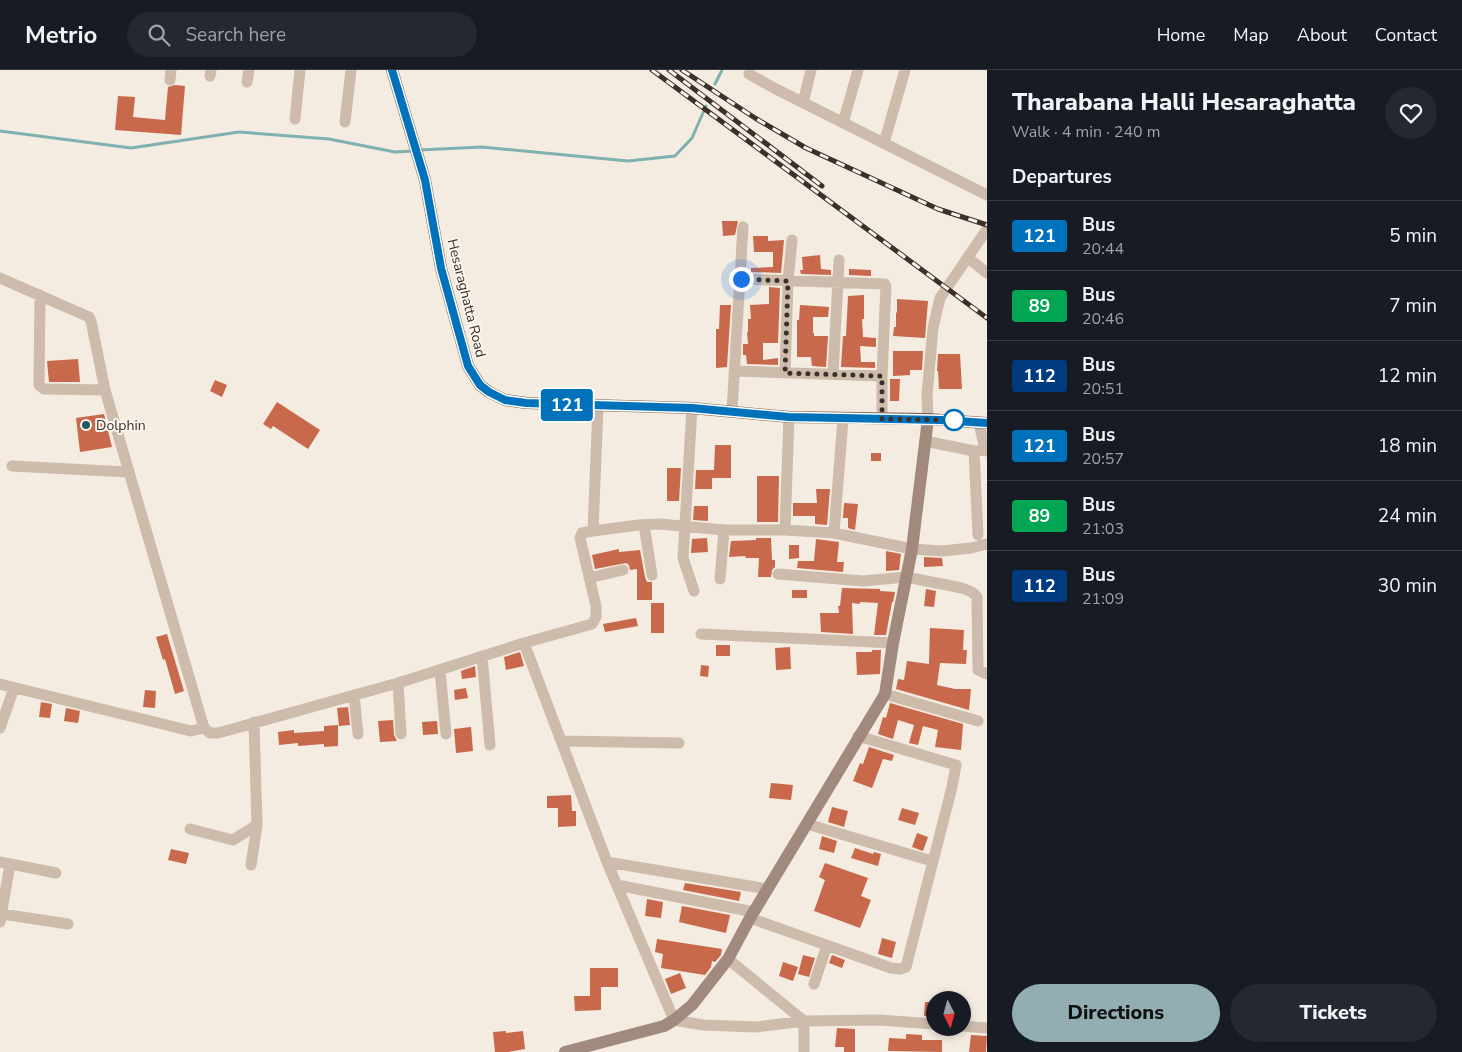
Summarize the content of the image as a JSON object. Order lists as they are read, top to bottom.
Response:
{
  "streets": {
    "main road": ["Hesaraghatta Road"]
  },
  "places": ["Dolphin"],
  "lines": ["bus line 121"],
  "north": "bottom",
  "page": {
    "header": "Metrio",
    "search": "Search here",
    "nav": [
      "Home",
      "Map",
      "About",
      "Contact"
    ],
    "on_map": "121",
    "heading": [
      ["Tharabana Halli Hesaraghatta", "Walk · 4 min · 240 m"],
      "Departures"
    ],
    "list": [
      {
        "mark": "121",
        "name": "Bus",
        "note": "20:44",
        "value": "5 min"
      },
      {
        "mark": "89",
        "name": "Bus",
        "note": "20:46",
        "value": "7 min"
      },
      {
        "mark": "112",
        "name": "Bus",
        "note": "20:51",
        "value": "12 min"
      },
      {
        "mark": "121",
        "name": "Bus",
        "note": "20:57",
        "value": "18 min"
      },
      {
        "mark": "89",
        "name": "Bus",
        "note": "21:03",
        "value": "24 min"
      },
      {
        "mark": "112",
        "name": "Bus",
        "note": "21:09",
        "value": "30 min"
      }
    ],
    "buttons": ["Directions", "Tickets"]
  }
}
